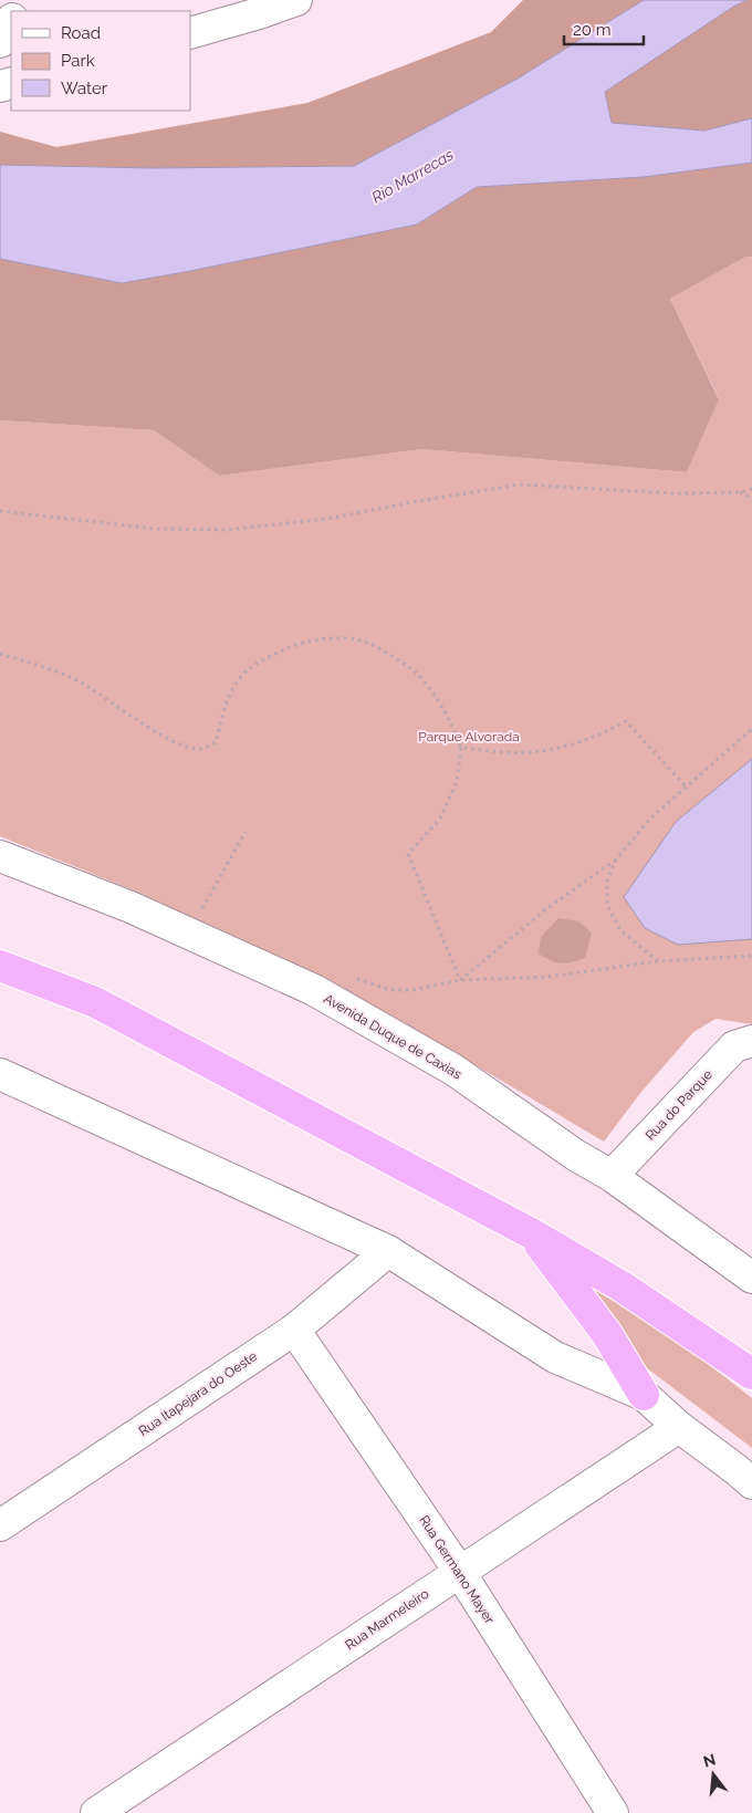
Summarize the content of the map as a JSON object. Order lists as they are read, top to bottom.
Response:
{
  "streets": {
    "street": [
      "Avenida Duque de Caxias",
      "Rua do Parque",
      "Rua Itapejara do Oeste",
      "Rua Germano Mayer",
      "Rua Marmeleiro"
    ]
  },
  "crossings": [
    ["Avenida Duque de Caxias", "Rua do Parque"],
    ["Rua Itapejara do Oeste", "Rua Germano Mayer"],
    ["Rua Germano Mayer", "Rua Marmeleiro"]
  ],
  "water": ["Rio Marrecas"],
  "parks": ["Parque Alvorada"],
  "legend": ["Road", "Park", "Water"],
  "scale_bar": "20 m",
  "north": "top"
}
